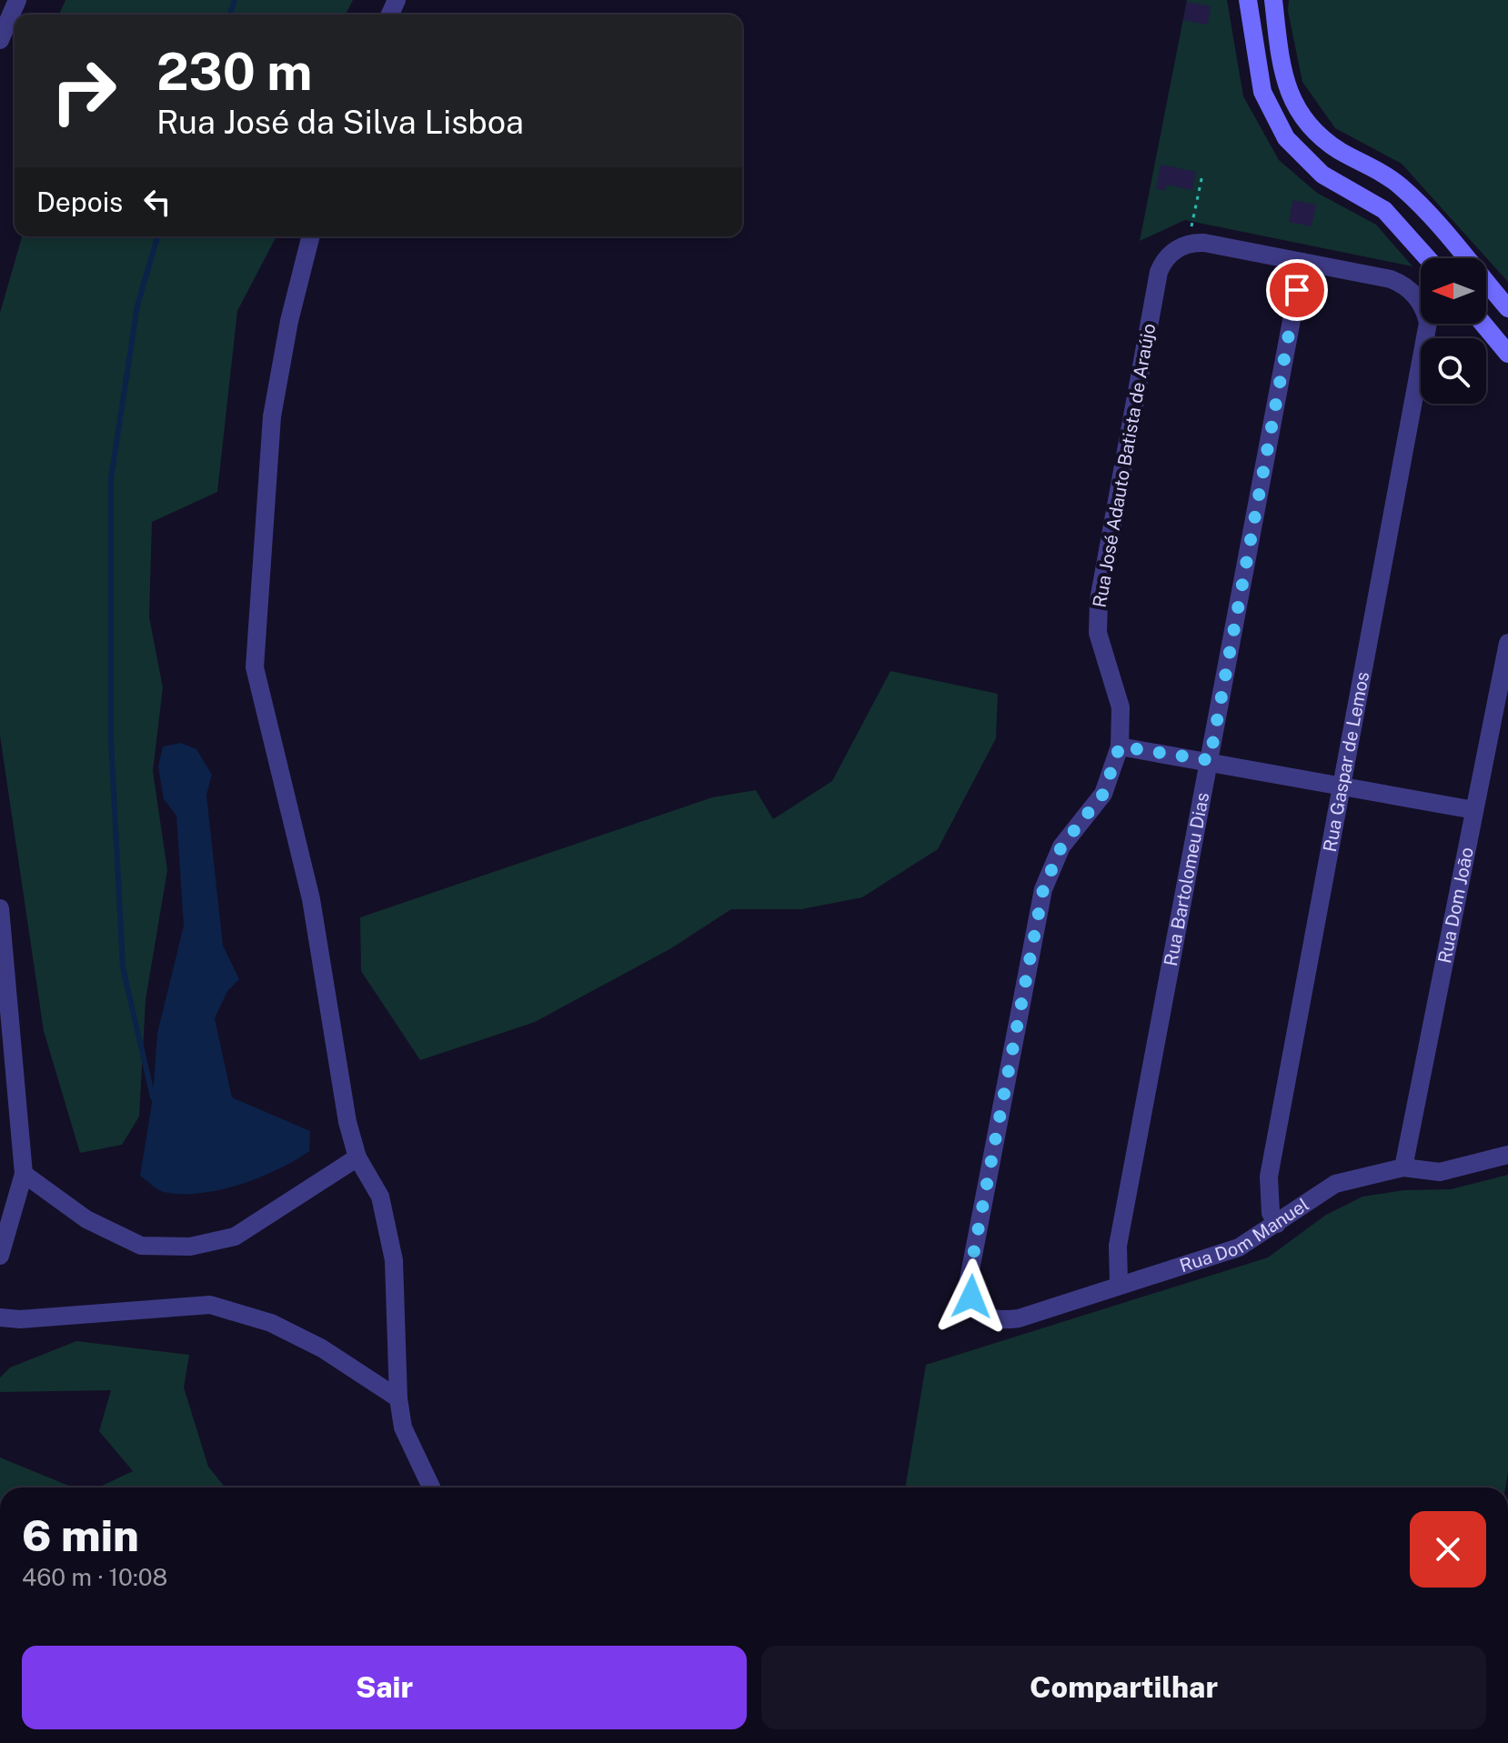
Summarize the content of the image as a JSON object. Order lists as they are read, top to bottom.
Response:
{
  "streets": {
    "street": [
      "Rua José Adauto Batista de Araújo",
      "Rua Gaspar de Lemos",
      "Rua Bartolomeu Dias",
      "Rua Dom João",
      "Rua Dom Manuel"
    ]
  },
  "crossings": [
    ["Rua José Adauto Batista de Araújo", "Rua Dom Manuel"],
    ["Rua Gaspar de Lemos", "Rua Bartolomeu Dias"],
    ["Rua Gaspar de Lemos", "Rua Dom Manuel"],
    ["Rua Bartolomeu Dias", "Rua Dom Manuel"],
    ["Rua Dom João", "Rua Dom Manuel"]
  ],
  "north": "left",
  "page": {
    "turn": ["230 m", "Rua José da Silva Lisboa"],
    "then": "Depois",
    "heading": ["6 min", "460 m · 10:08"],
    "buttons": ["Sair", "Compartilhar"]
  }
}
